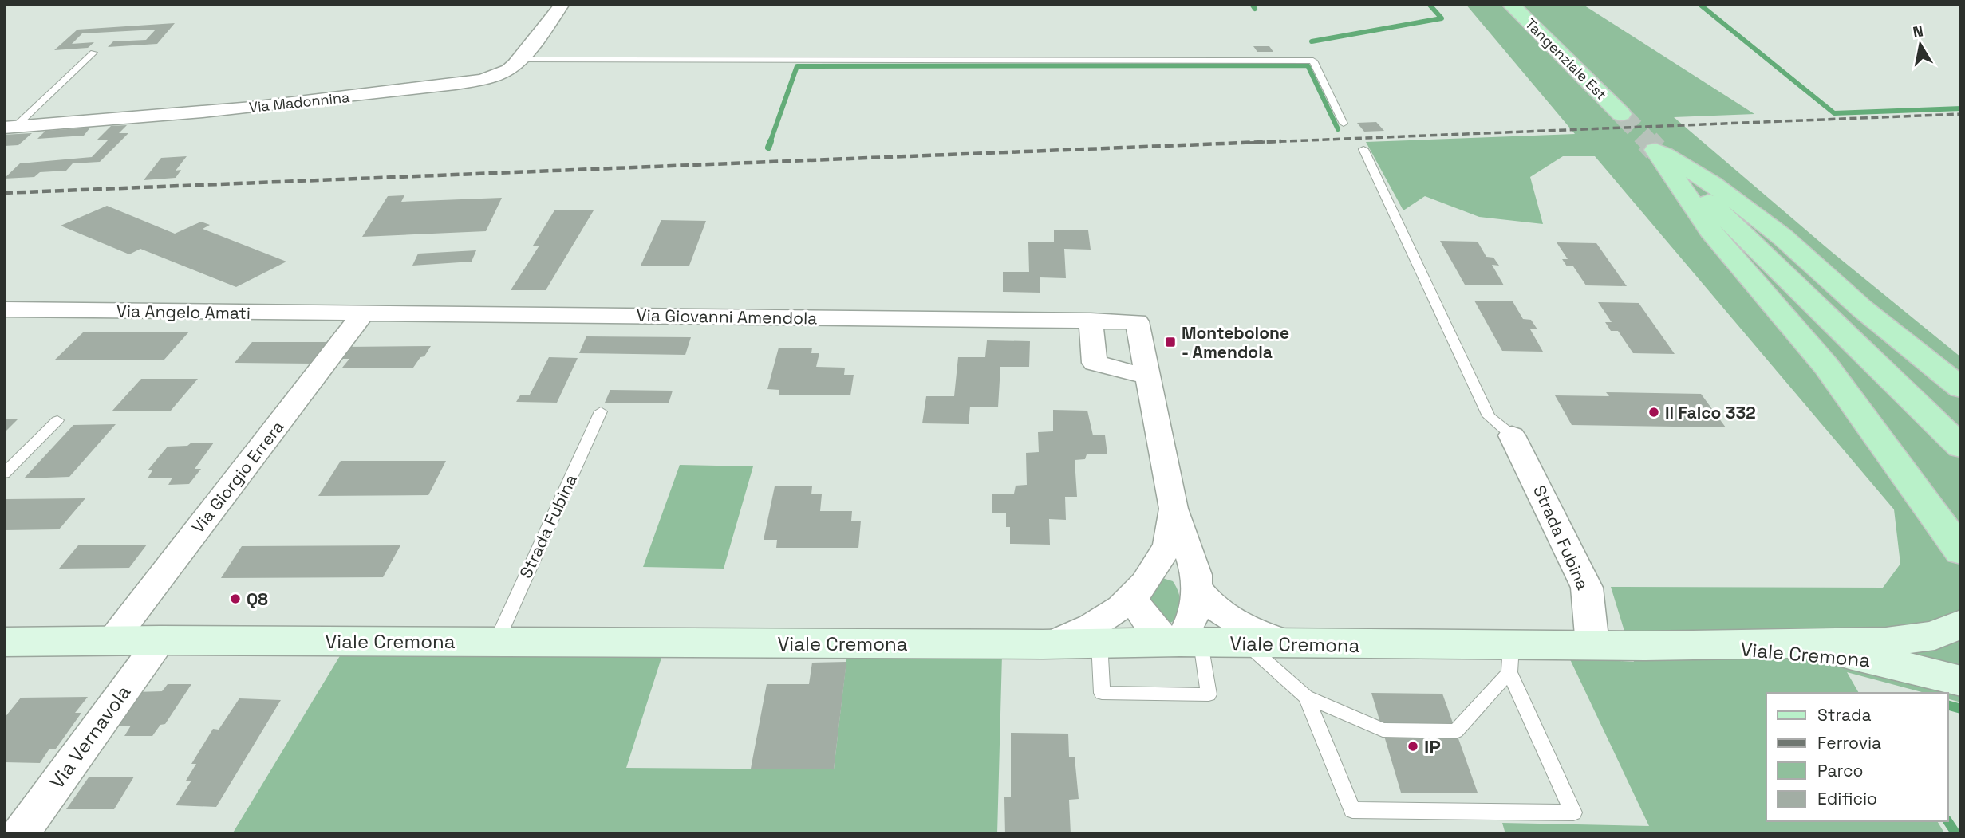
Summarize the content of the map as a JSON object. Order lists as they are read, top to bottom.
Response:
{
  "streets": {
    "main road": ["Tangenziale Est", "Viale Cremona"],
    "street": [
      "Via Madonnina",
      "Via Angelo Amati",
      "Via Giovanni Amendola",
      "Via Giorgio Errera",
      "Strada Fubina",
      "Via Vernavola"
    ]
  },
  "crossings": [
    ["Via Angelo Amati", "Via Giovanni Amendola"],
    ["Via Angelo Amati", "Via Giorgio Errera"],
    ["Via Giovanni Amendola", "Via Giorgio Errera"],
    ["Via Giovanni Amendola", "Viale Cremona"],
    ["Via Giorgio Errera", "Viale Cremona"],
    ["Strada Fubina", "Viale Cremona"],
    ["Viale Cremona", "Via Vernavola"]
  ],
  "places": {
    "transit": ["Montebolone - Amendola"],
    "other": ["Il Falco 332", "Q8", "IP"]
  },
  "legend": [
    "Strada",
    "Ferrovia",
    "Parco",
    "Edificio"
  ],
  "north": "top"
}
